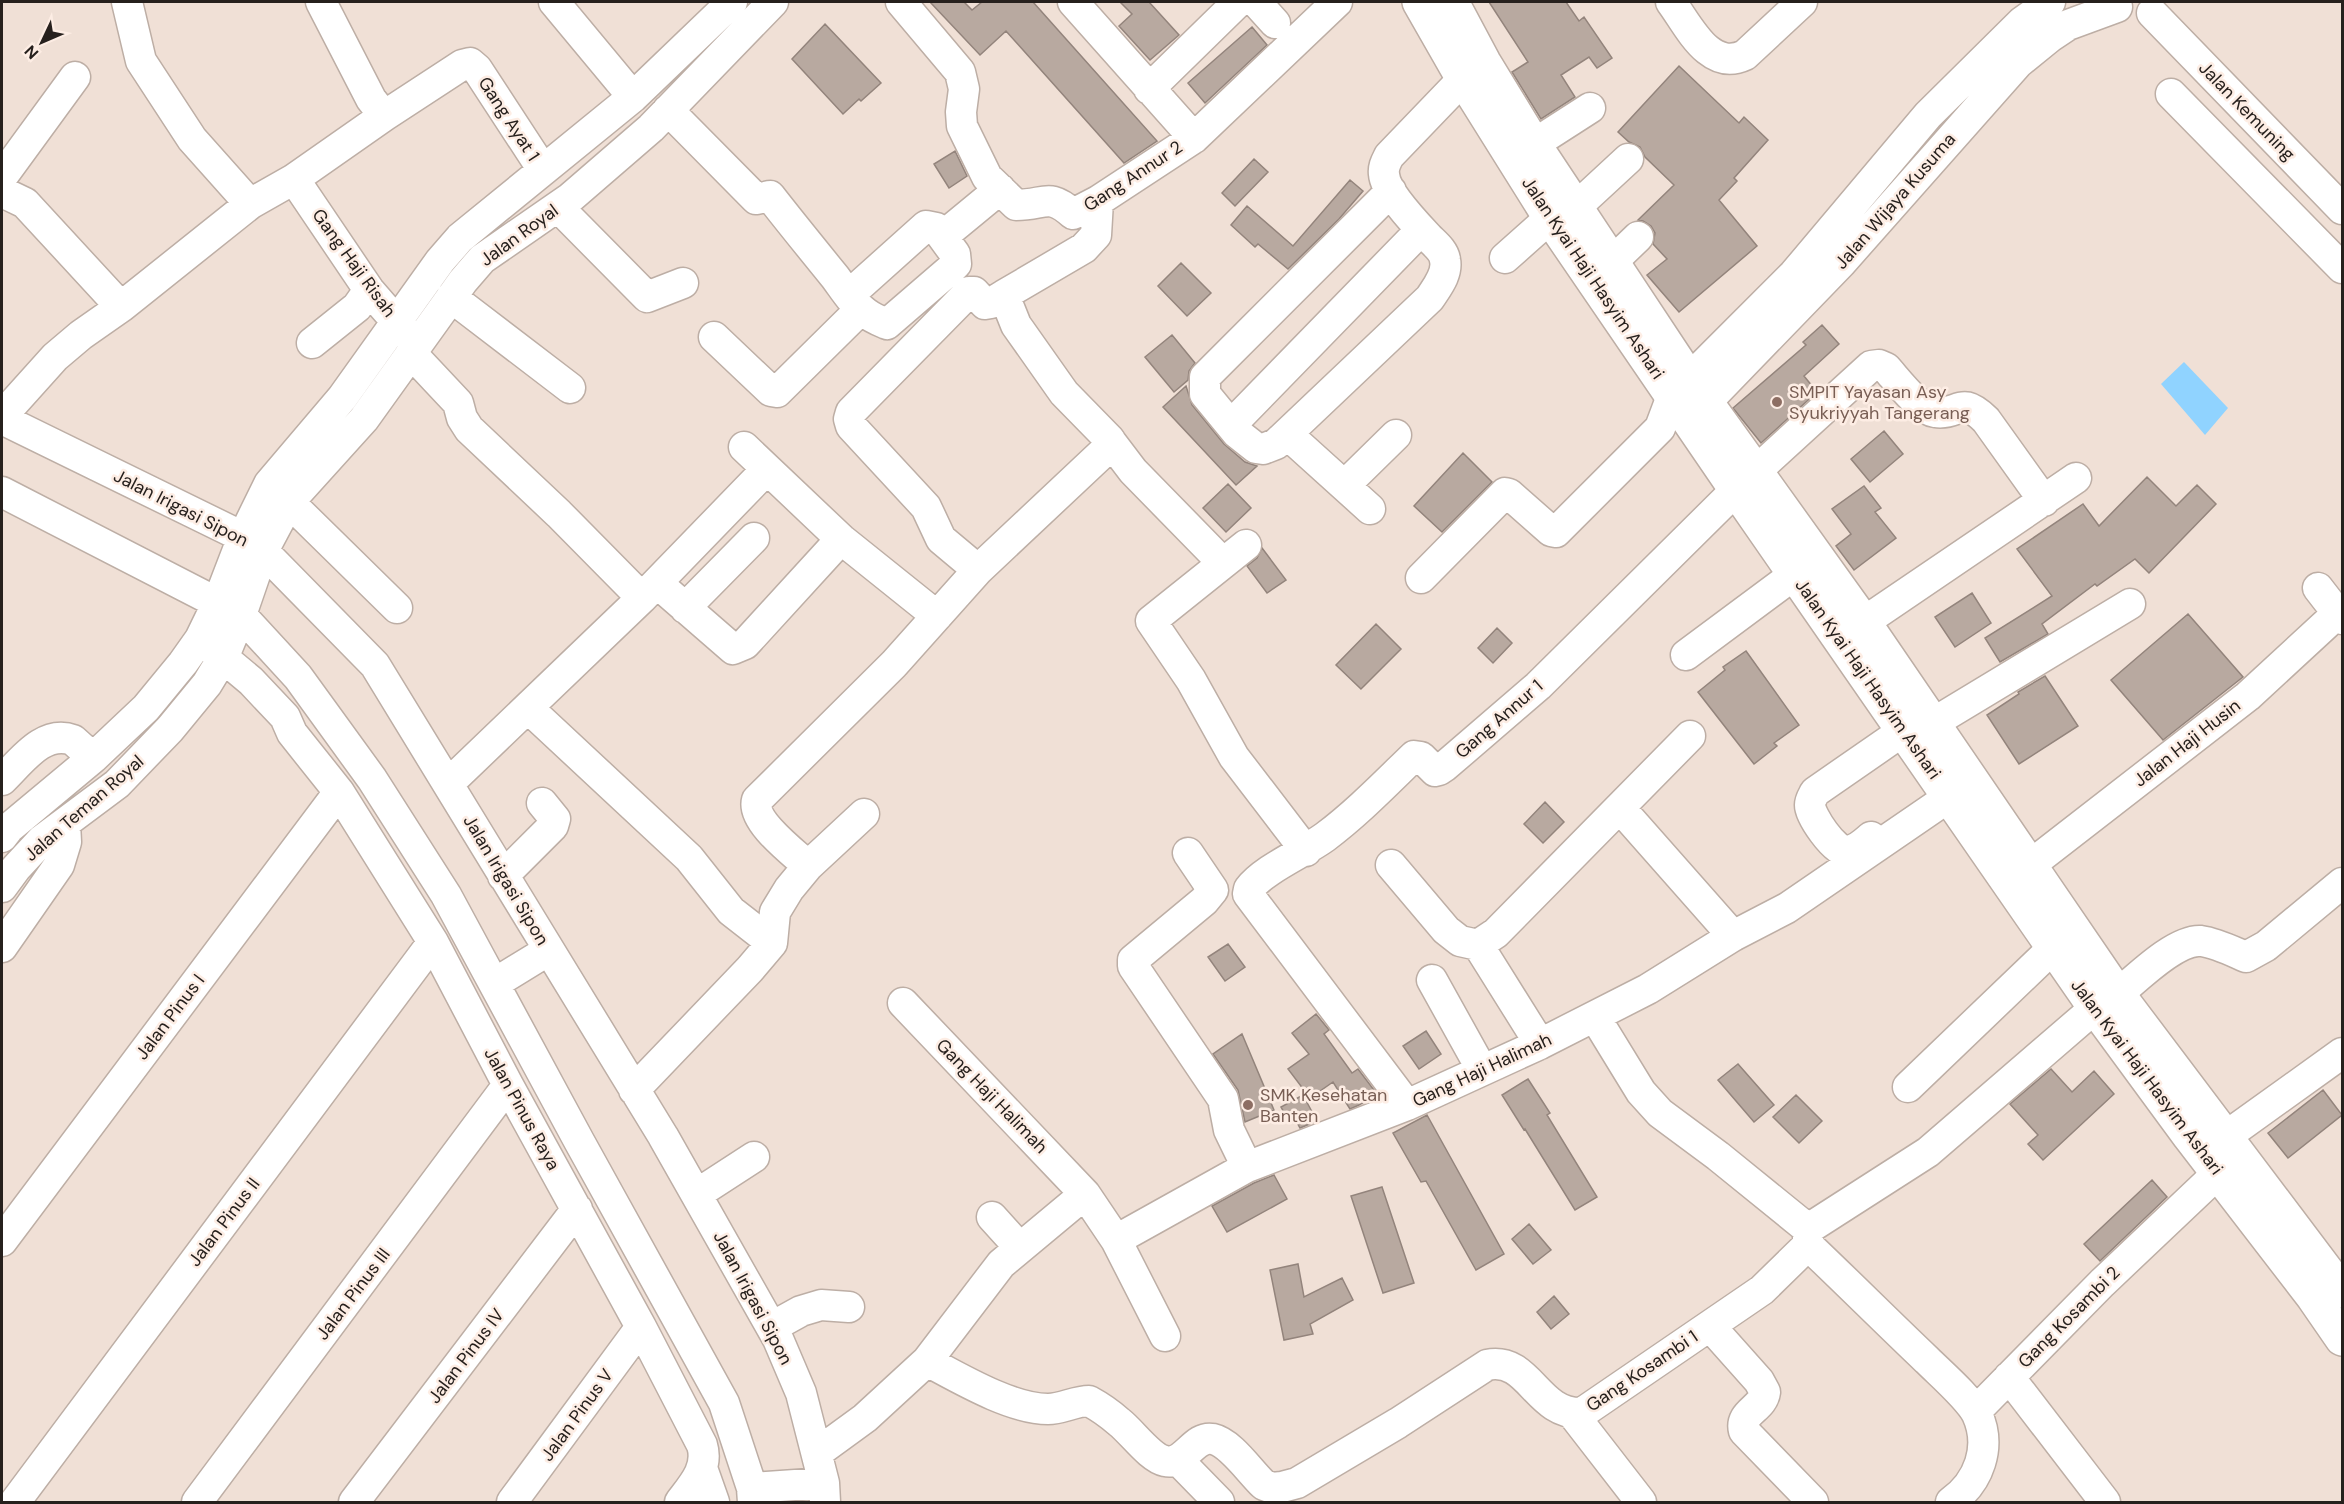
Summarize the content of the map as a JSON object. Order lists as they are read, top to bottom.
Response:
{
  "streets": {
    "main road": ["Jalan Kyai Haji Hasyim Ashari"],
    "street": [
      "Jalan Kemuning",
      "Gang Ayat 1",
      "Gang Annur 2",
      "Jalan Wijaya Kusuma",
      "Jalan Royal",
      "Gang Haji Risah",
      "Jalan Irigasi Sipon",
      "Gang Annur 1",
      "Jalan Haji Husin",
      "Jalan Teman Royal",
      "Jalan Pinus I",
      "Gang Haji Halimah",
      "Jalan Pinus Raya",
      "Jalan Pinus II",
      "Jalan Pinus III",
      "Gang Kosambi 2",
      "Jalan Pinus IV",
      "Gang Kosambi 1",
      "Jalan Pinus V"
    ]
  },
  "crossings": [
    ["Gang Ayat 1", "Jalan Royal"],
    ["Jalan Wijaya Kusuma", "Jalan Kyai Haji Hasyim Ashari"],
    ["Jalan Royal", "Gang Haji Risah"],
    ["Jalan Royal", "Jalan Irigasi Sipon"],
    ["Jalan Royal", "Jalan Teman Royal"],
    ["Jalan Kyai Haji Hasyim Ashari", "Gang Annur 1"],
    ["Jalan Kyai Haji Hasyim Ashari", "Jalan Haji Husin"],
    ["Jalan Kyai Haji Hasyim Ashari", "Gang Haji Halimah"],
    ["Jalan Kyai Haji Hasyim Ashari", "Gang Kosambi 2"],
    ["Jalan Kyai Haji Hasyim Ashari", "Gang Kosambi 1"],
    ["Jalan Irigasi Sipon", "Jalan Teman Royal"],
    ["Gang Annur 1", "Gang Haji Halimah"],
    ["Jalan Teman Royal", "Jalan Pinus Raya"],
    ["Jalan Pinus I", "Jalan Pinus Raya"],
    ["Jalan Pinus Raya", "Jalan Pinus II"],
    ["Jalan Pinus Raya", "Jalan Pinus III"],
    ["Jalan Pinus Raya", "Jalan Pinus IV"],
    ["Jalan Pinus Raya", "Jalan Pinus V"]
  ],
  "places": ["SMPIT Yayasan Asy Syukriyyah Tangerang", "SMK Kesehatan Banten"],
  "north": "bottom left"
}
